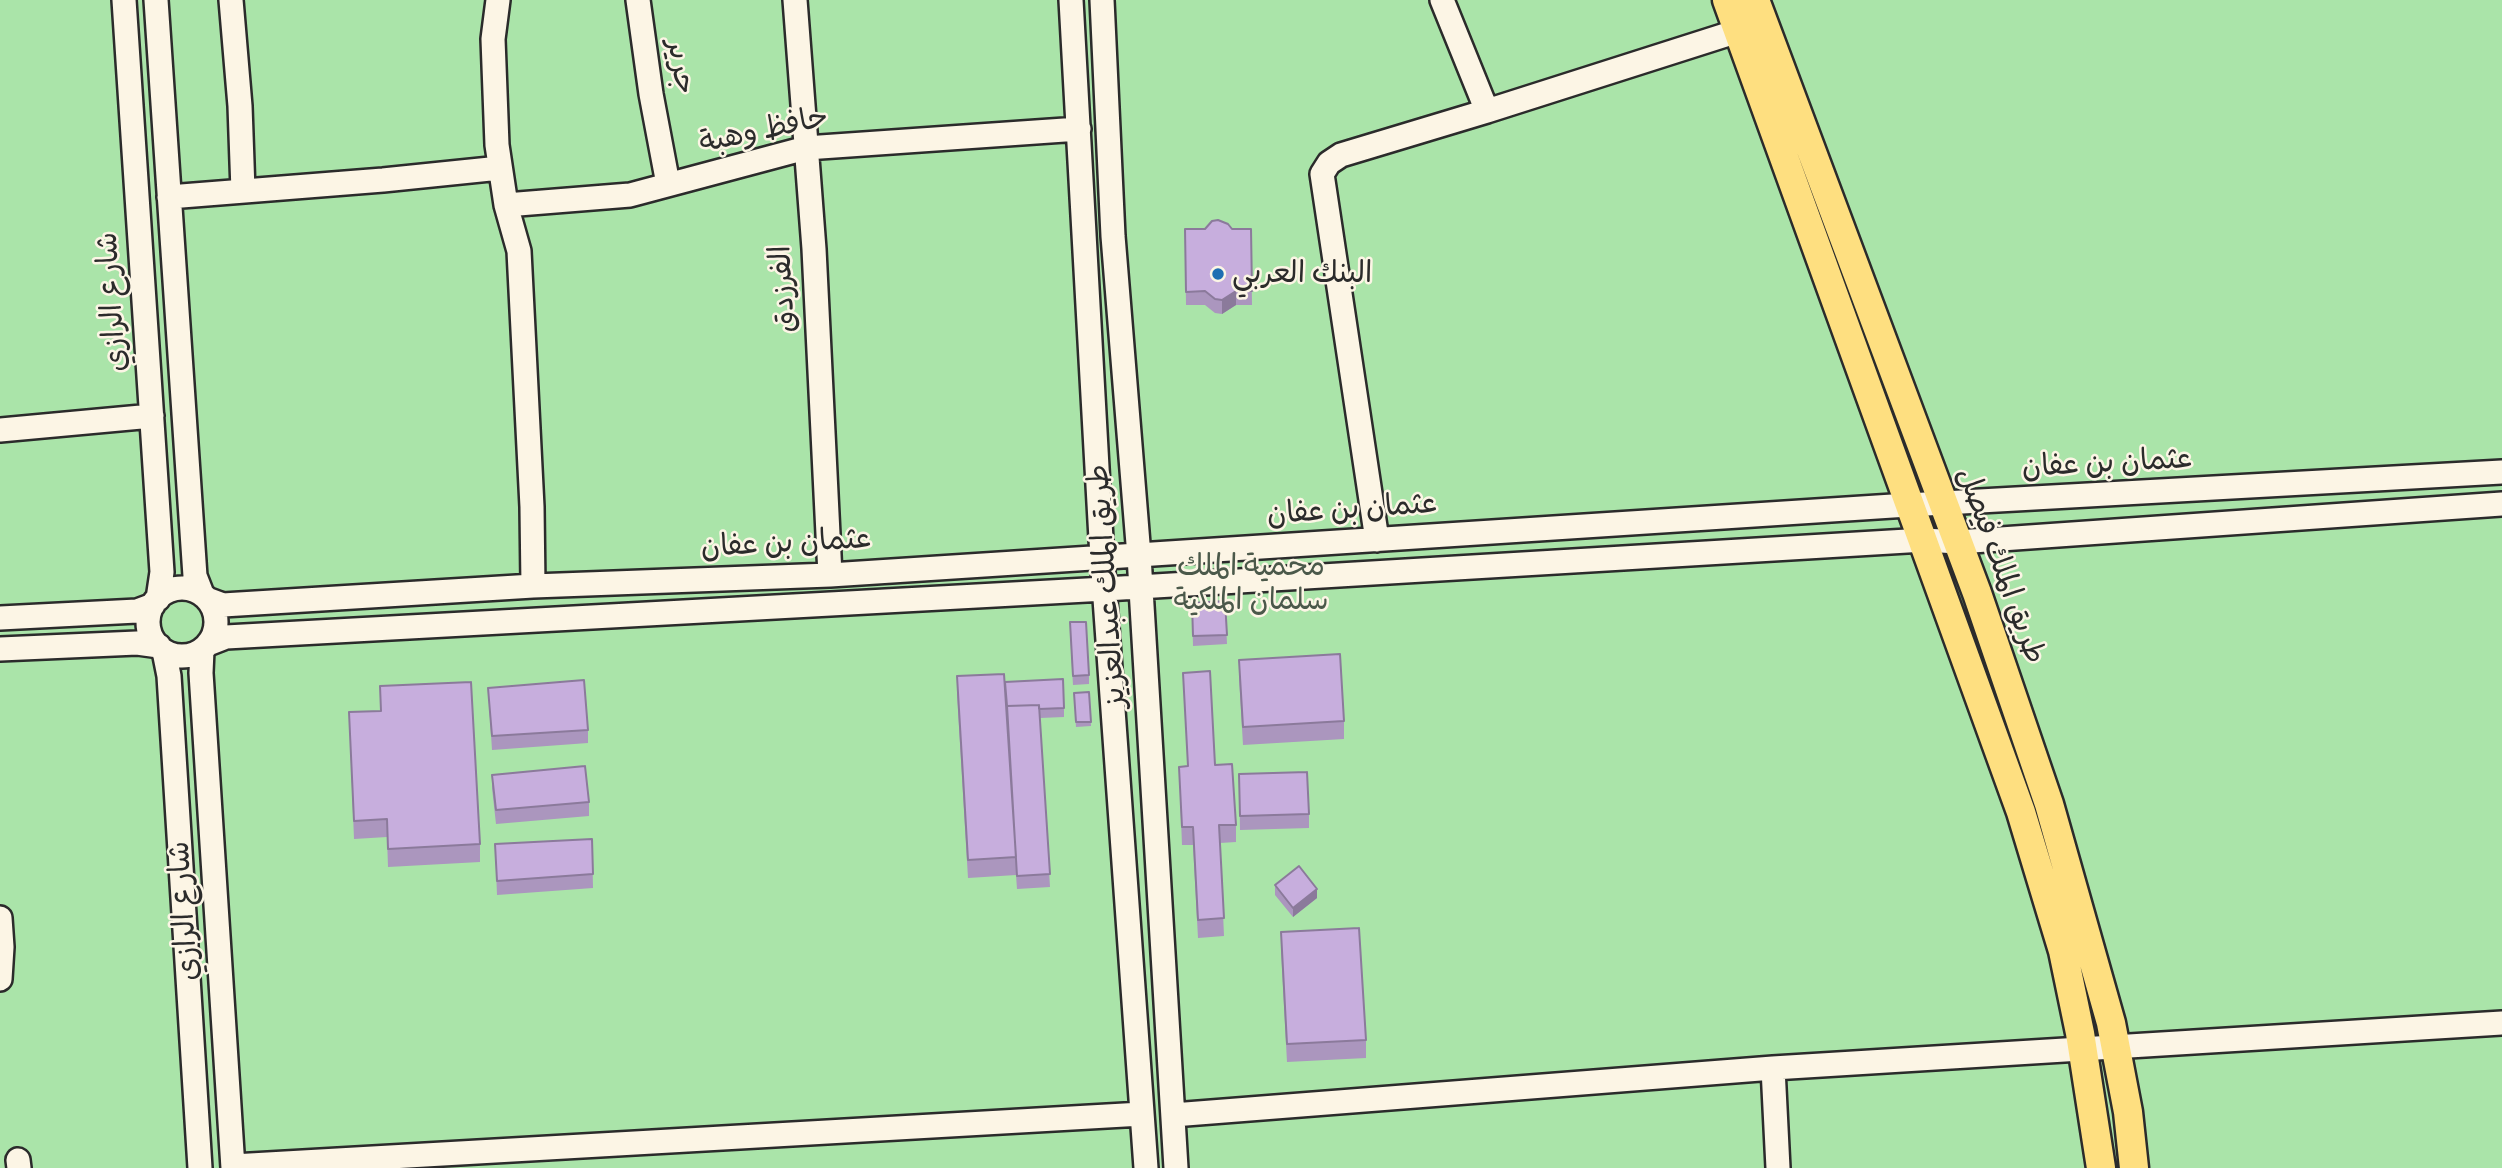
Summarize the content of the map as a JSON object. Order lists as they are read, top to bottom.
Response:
{
  "streets": {
    "main road": ["طريق الملك فيصل"],
    "street": [
      "جرير",
      "حافظ وهبة",
      "الفرزدق",
      "شارع الرازي",
      "عثمان بن عفان",
      "طريق الملك عبدالعزيز"
    ]
  },
  "crossings": [
    ["جرير", "حافظ وهبة"],
    ["حافظ وهبة", "الفرزدق"],
    ["حافظ وهبة", "طريق الملك عبدالعزيز"],
    ["الفرزدق", "عثمان بن عفان"],
    ["شارع الرازي", "عثمان بن عفان"],
    ["عثمان بن عفان", "طريق الملك فيصل"],
    ["عثمان بن عفان", "طريق الملك عبدالعزيز"]
  ],
  "parks": ["محمية الملك سلمان الملكية"],
  "places": ["البنك العربي"]
}
